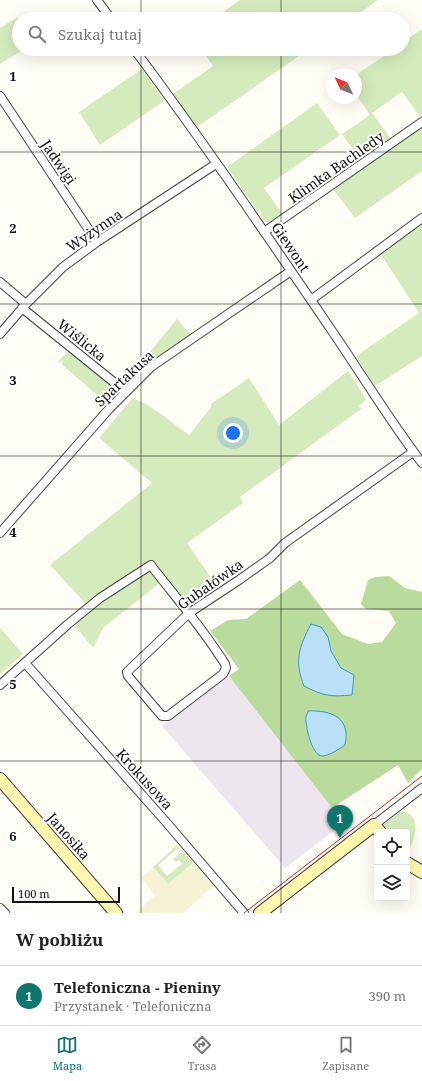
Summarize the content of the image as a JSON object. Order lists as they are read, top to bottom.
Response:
{
  "streets": {
    "street": [
      "Jadwigi",
      "Klimka Bachledy",
      "Wyżynna",
      "Giewont",
      "Wiślicka",
      "Spartakusa",
      "Gubałówka",
      "Krokusowa",
      "Janosika"
    ]
  },
  "crossings": [
    ["Jadwigi", "Wyżynna"],
    ["Klimka Bachledy", "Giewont"],
    ["Wyżynna", "Giewont"],
    ["Wyżynna", "Wiślicka"],
    ["Giewont", "Spartakusa"],
    ["Giewont", "Gubałówka"],
    ["Wiślicka", "Spartakusa"]
  ],
  "scale_bar": "100 m",
  "north": "top left",
  "page": {
    "search": "Szukaj tutaj",
    "pins": "1",
    "scale": "100 m",
    "heading": "W pobliżu",
    "list": [
      {
        "mark": "1",
        "name": "Telefoniczna - Pieniny",
        "note": "Przystanek · Telefoniczna",
        "value": "390 m"
      }
    ],
    "nav": ["Mapa", "Trasa", "Zapisane"]
  },
  "grid": {
    "rows": [
      "1",
      "2",
      "3",
      "4",
      "5",
      "6"
    ]
  }
}
